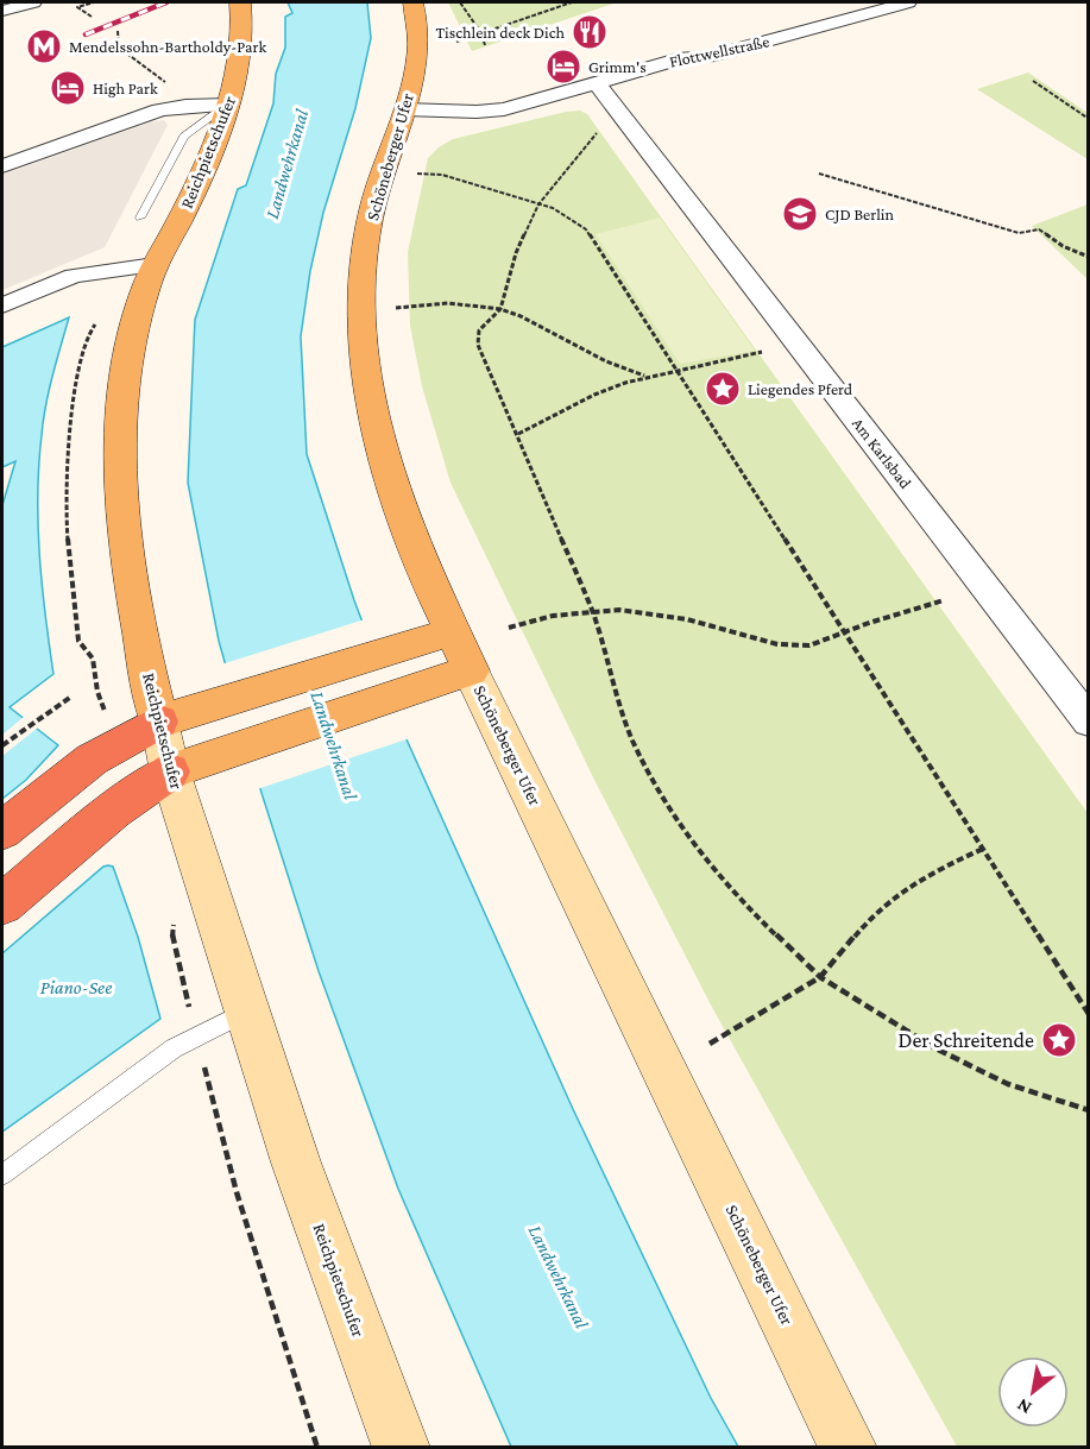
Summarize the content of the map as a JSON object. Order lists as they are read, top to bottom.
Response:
{
  "streets": {
    "main road": ["Reichpietschufer", "Schöneberger Ufer"],
    "street": ["Flottwellstraße", "Am Karlsbad"]
  },
  "crossings": [
    ["Flottwellstraße", "Schöneberger Ufer"],
    ["Flottwellstraße", "Am Karlsbad"]
  ],
  "water": ["Landwehrkanal", "Piano-See"],
  "places": {
    "restaurant": ["Tischlein deck Dich"],
    "metro station": ["Mendelssohn-Bartholdy-Park"],
    "hotel": ["Grimm's", "High Park"],
    "school or university": ["CJD Berlin"],
    "place": ["Liegendes Pferd", "Der Schreitende"]
  },
  "north": "bottom left"
}
